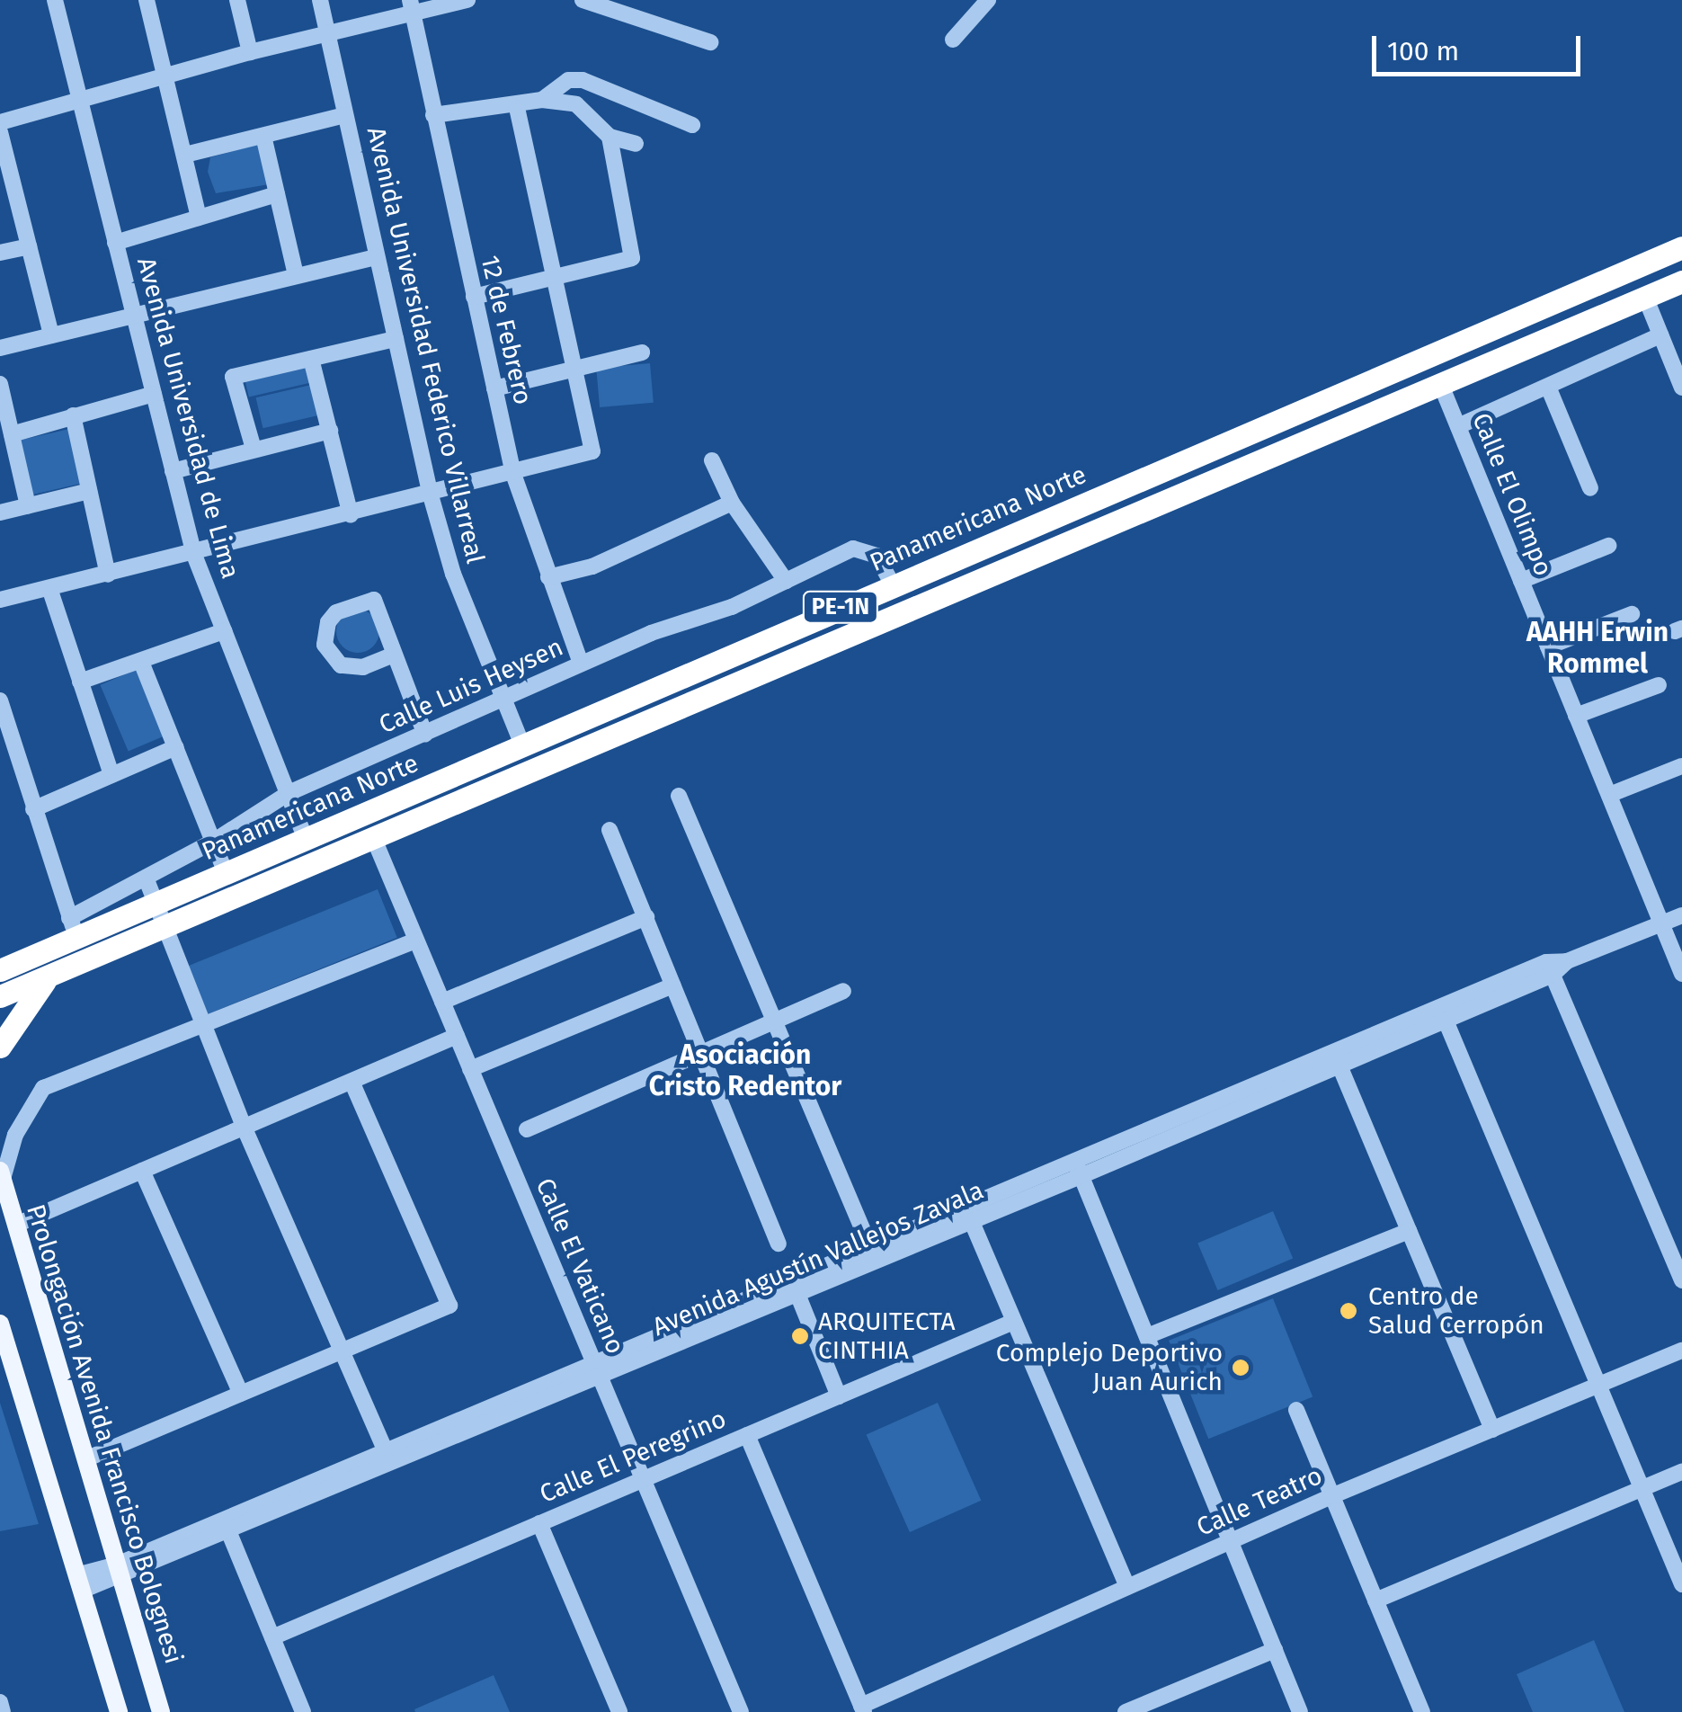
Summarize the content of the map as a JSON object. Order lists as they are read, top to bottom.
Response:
{
  "streets": {
    "highway": ["Panamericana Norte", "PE-1N"],
    "main road": ["Prolongación Avenida Francisco Bolognesi"],
    "street": [
      "12 de Febrero",
      "Avenida Universidad Federico Villarreal",
      "Avenida Universidad de Lima",
      "Calle El Olimpo",
      "Calle Luis Heysen",
      "Avenida Agustín Vallejos Zavala",
      "Calle El Vaticano",
      "Calle El Peregrino",
      "Calle Teatro"
    ]
  },
  "crossings": [
    ["12 de Febrero", "Calle Luis Heysen"],
    ["Avenida Universidad Federico Villarreal", "Panamericana Norte"],
    ["Avenida Universidad Federico Villarreal", "Calle Luis Heysen"],
    ["Avenida Universidad de Lima", "Panamericana Norte"],
    ["Avenida Universidad de Lima", "Calle Luis Heysen"],
    ["Calle El Olimpo", "PE-1N"],
    ["Calle El Olimpo", "Avenida Agustín Vallejos Zavala"],
    ["Panamericana Norte", "Calle Luis Heysen"],
    ["PE-1N", "Calle El Vaticano"],
    ["Avenida Agustín Vallejos Zavala", "Calle El Vaticano"],
    ["Avenida Agustín Vallejos Zavala", "Prolongación Avenida Francisco Bolognesi"],
    ["Calle El Vaticano", "Calle El Peregrino"]
  ],
  "districts": ["AAHH Erwin Rommel", "Asociación Cristo Redentor"],
  "places": ["Centro de Salud Cerropón", "ARQUITECTA CINTHIA", "Complejo Deportivo Juan Aurich"],
  "scale_bar": "100 m"
}
